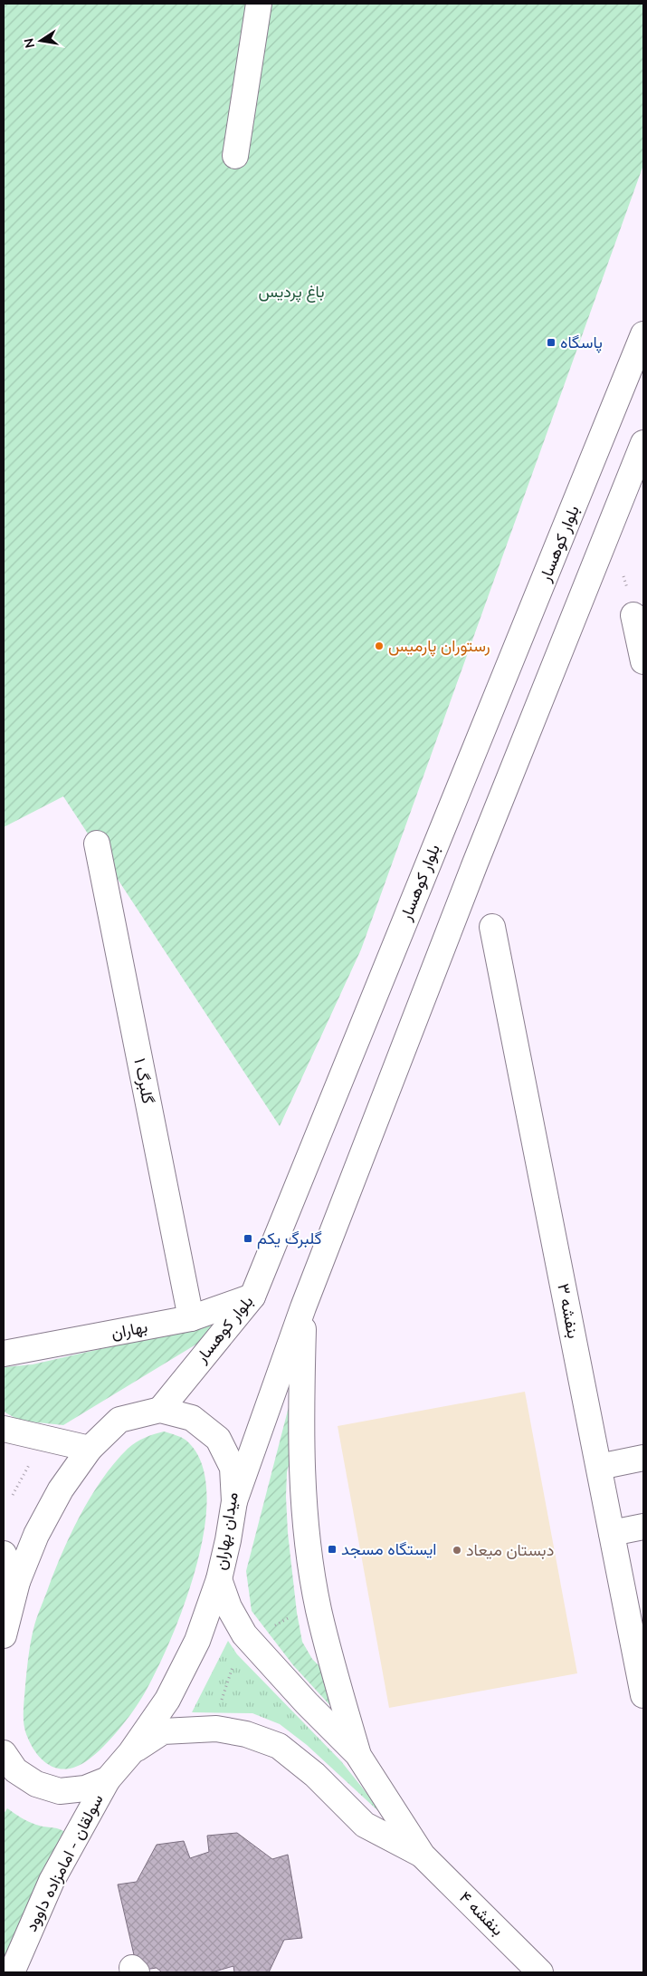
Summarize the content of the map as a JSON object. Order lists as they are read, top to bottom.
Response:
{
  "streets": {
    "main road": [
      "بلوار کوهسار",
      "گلبرگ ۱",
      "بنفشه ۳",
      "بهاران",
      "میدان بهاران",
      "سولقان - امامزاده داوود",
      "بنفشه ۴"
    ]
  },
  "crossings": [
    ["بلوار کوهسار", "بهاران"],
    ["بلوار کوهسار", "میدان بهاران"],
    ["گلبرگ ۱", "بهاران"],
    ["میدان بهاران", "سولقان - امامزاده داوود"]
  ],
  "parks": ["باغ پردیس"],
  "places": {
    "transit": ["پاسگاه", "گلبرگ یکم", "ایستگاه مسجد"],
    "other": ["رستوران پارمیس", "دبستان میعاد"]
  },
  "north": "left"
}
